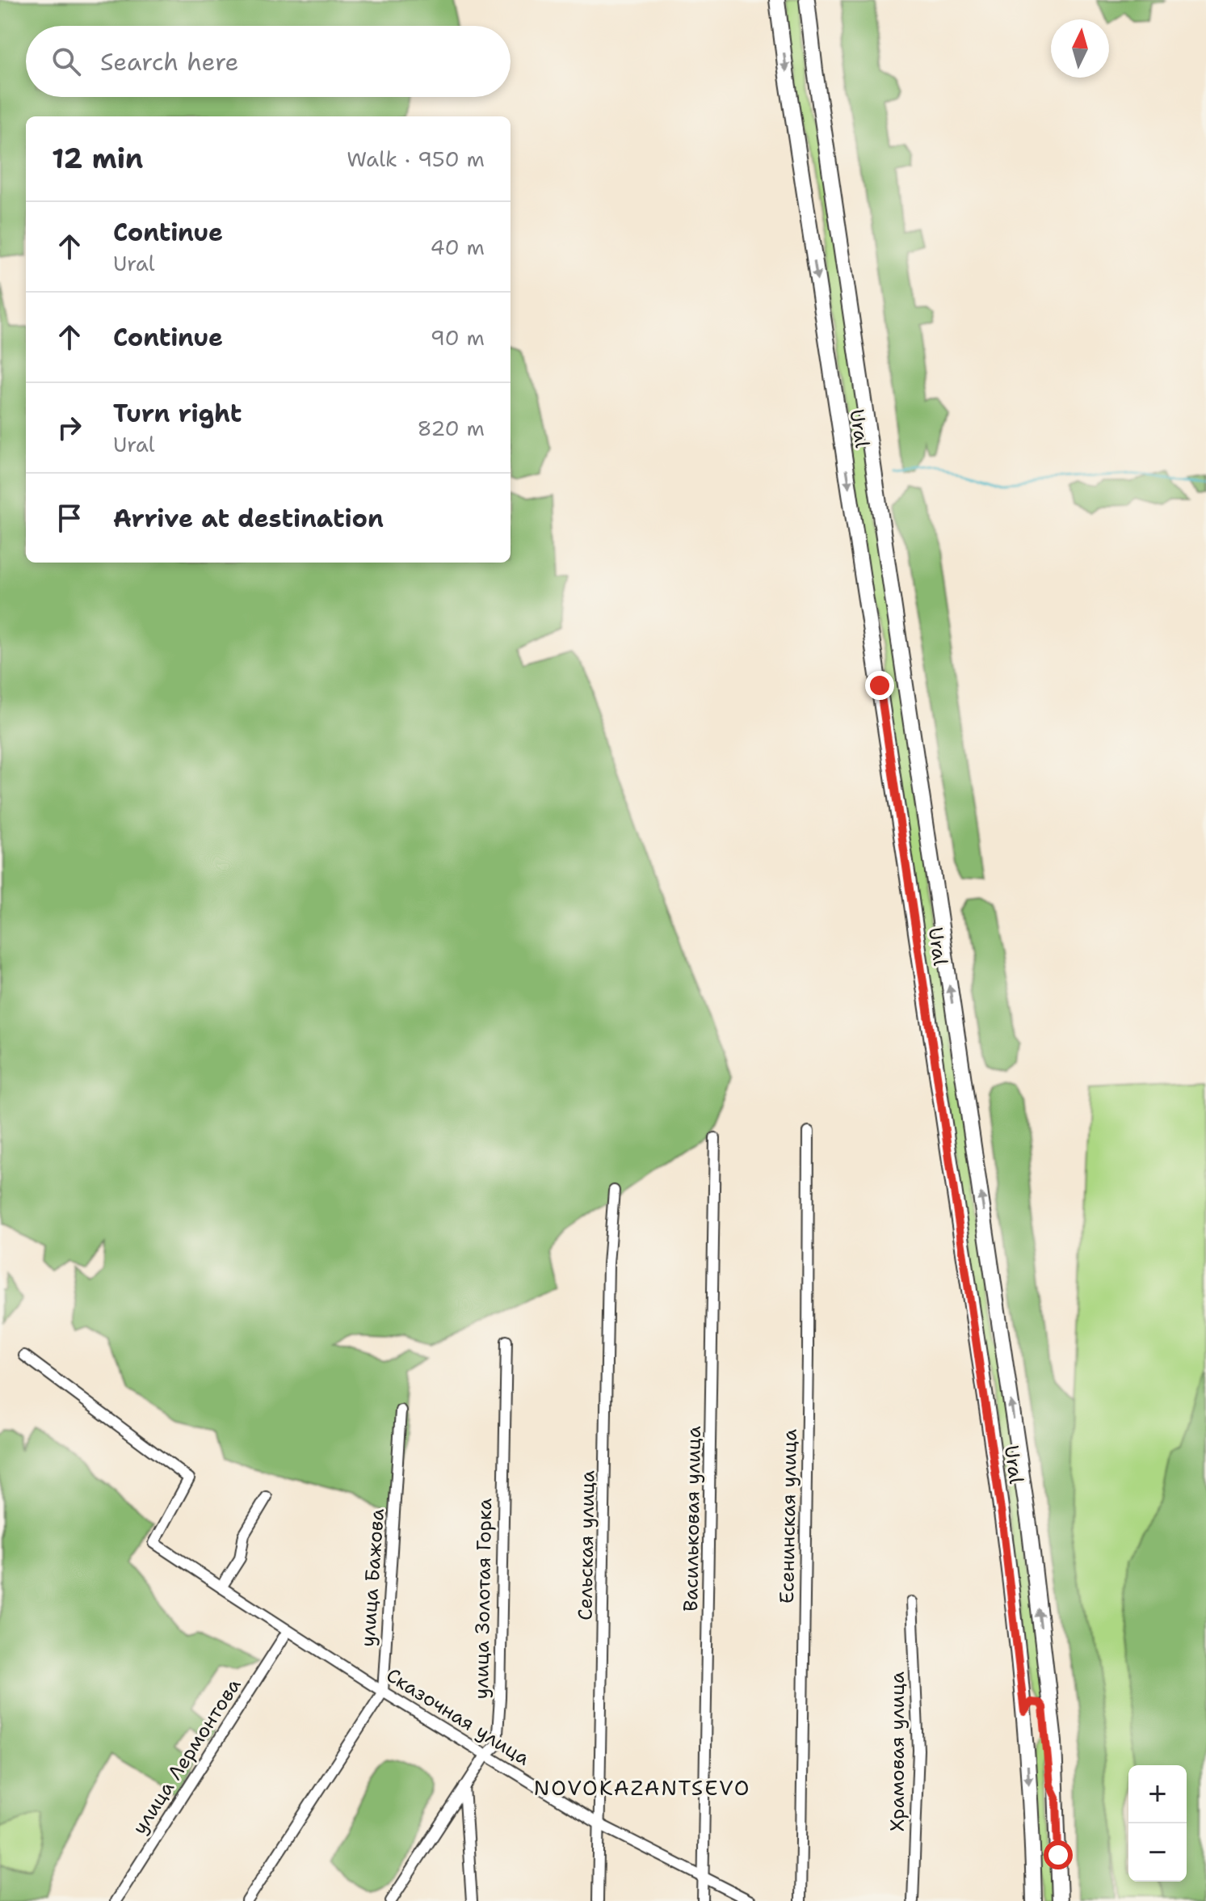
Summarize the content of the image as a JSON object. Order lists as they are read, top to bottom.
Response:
{
  "streets": {
    "main road": ["Ural"],
    "street": [
      "Есенинская улица",
      "Васильковая улица",
      "Сельская улица",
      "улица Бажова",
      "улица Золотая Горка",
      "Сказочная улица",
      "Храмовая улица",
      "улица Лермонтова"
    ]
  },
  "crossings": [
    ["Васильковая улица", "Сказочная улица"],
    ["Сельская улица", "Сказочная улица"],
    ["улица Бажова", "Сказочная улица"],
    ["улица Золотая Горка", "Сказочная улица"],
    ["Сказочная улица", "улица Лермонтова"]
  ],
  "districts": ["NOVOKAZANTSEVO"],
  "north": "top",
  "page": {
    "search": "Search here",
    "heading": ["12 min", "Walk · 950 m"],
    "list": [
      ["Continue", "Ural", "40 m"],
      ["Continue", "90 m"],
      ["Turn right", "Ural", "820 m"],
      "Arrive at destination"
    ],
    "map_buttons": ["+", "−"]
  }
}
